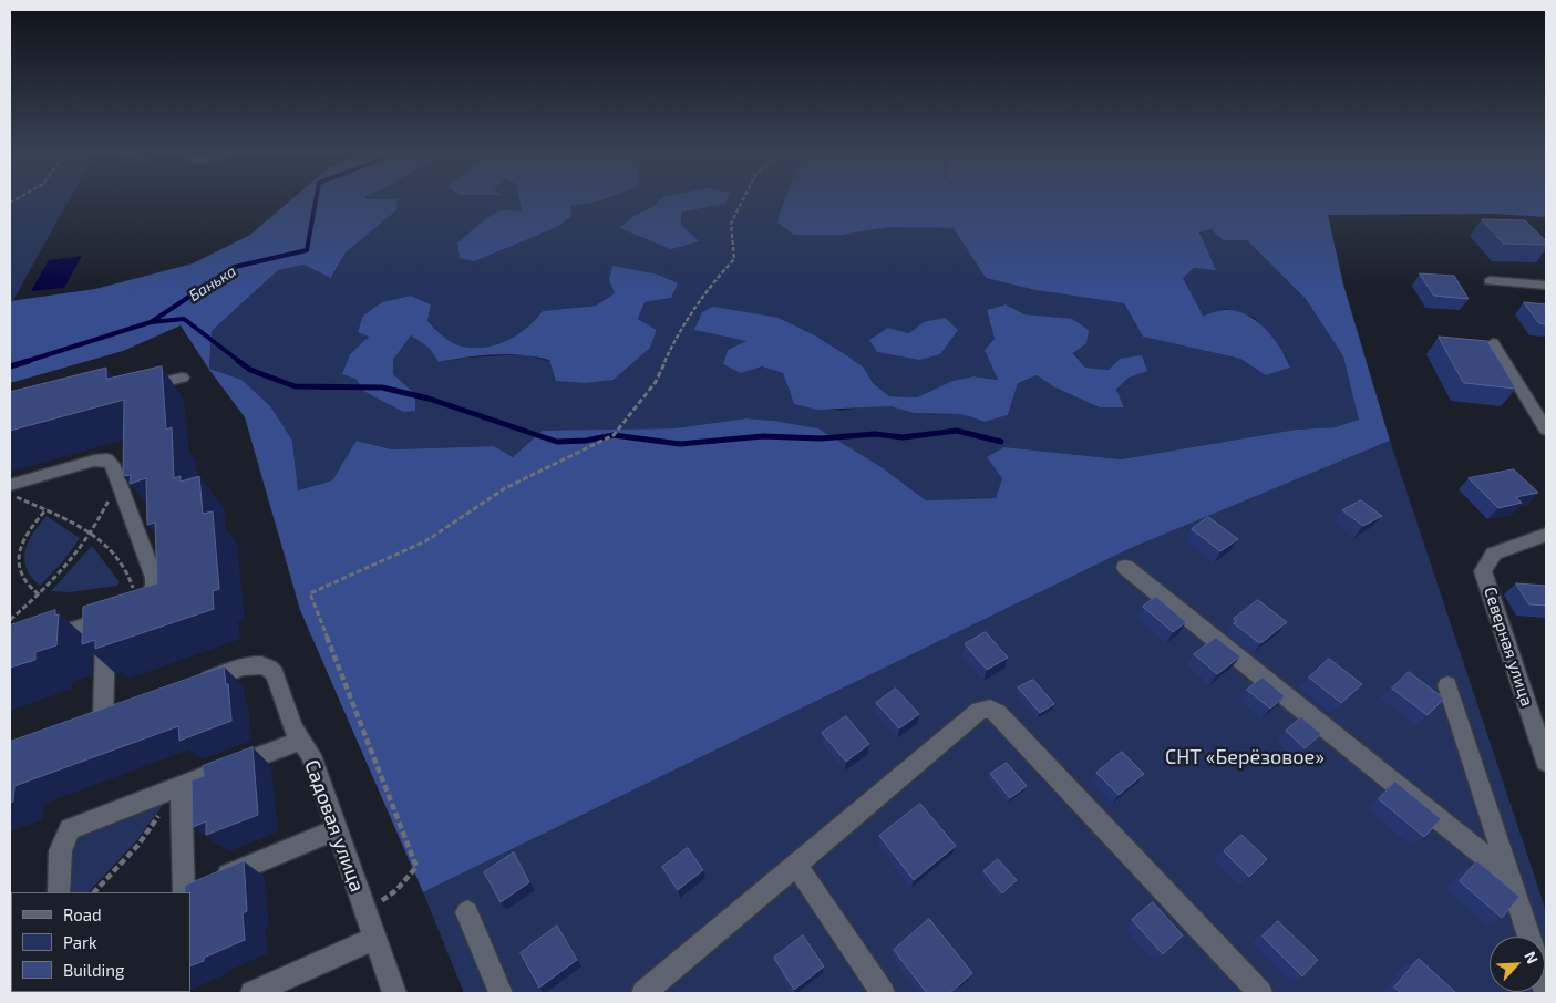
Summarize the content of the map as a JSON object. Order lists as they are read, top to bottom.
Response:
{
  "streets": {
    "street": ["Северная улица", "Садовая улица"]
  },
  "water": ["Банька"],
  "parks": ["СНТ «Берёзовое»"],
  "legend": ["Road", "Park", "Building"],
  "north": "top right"
}
